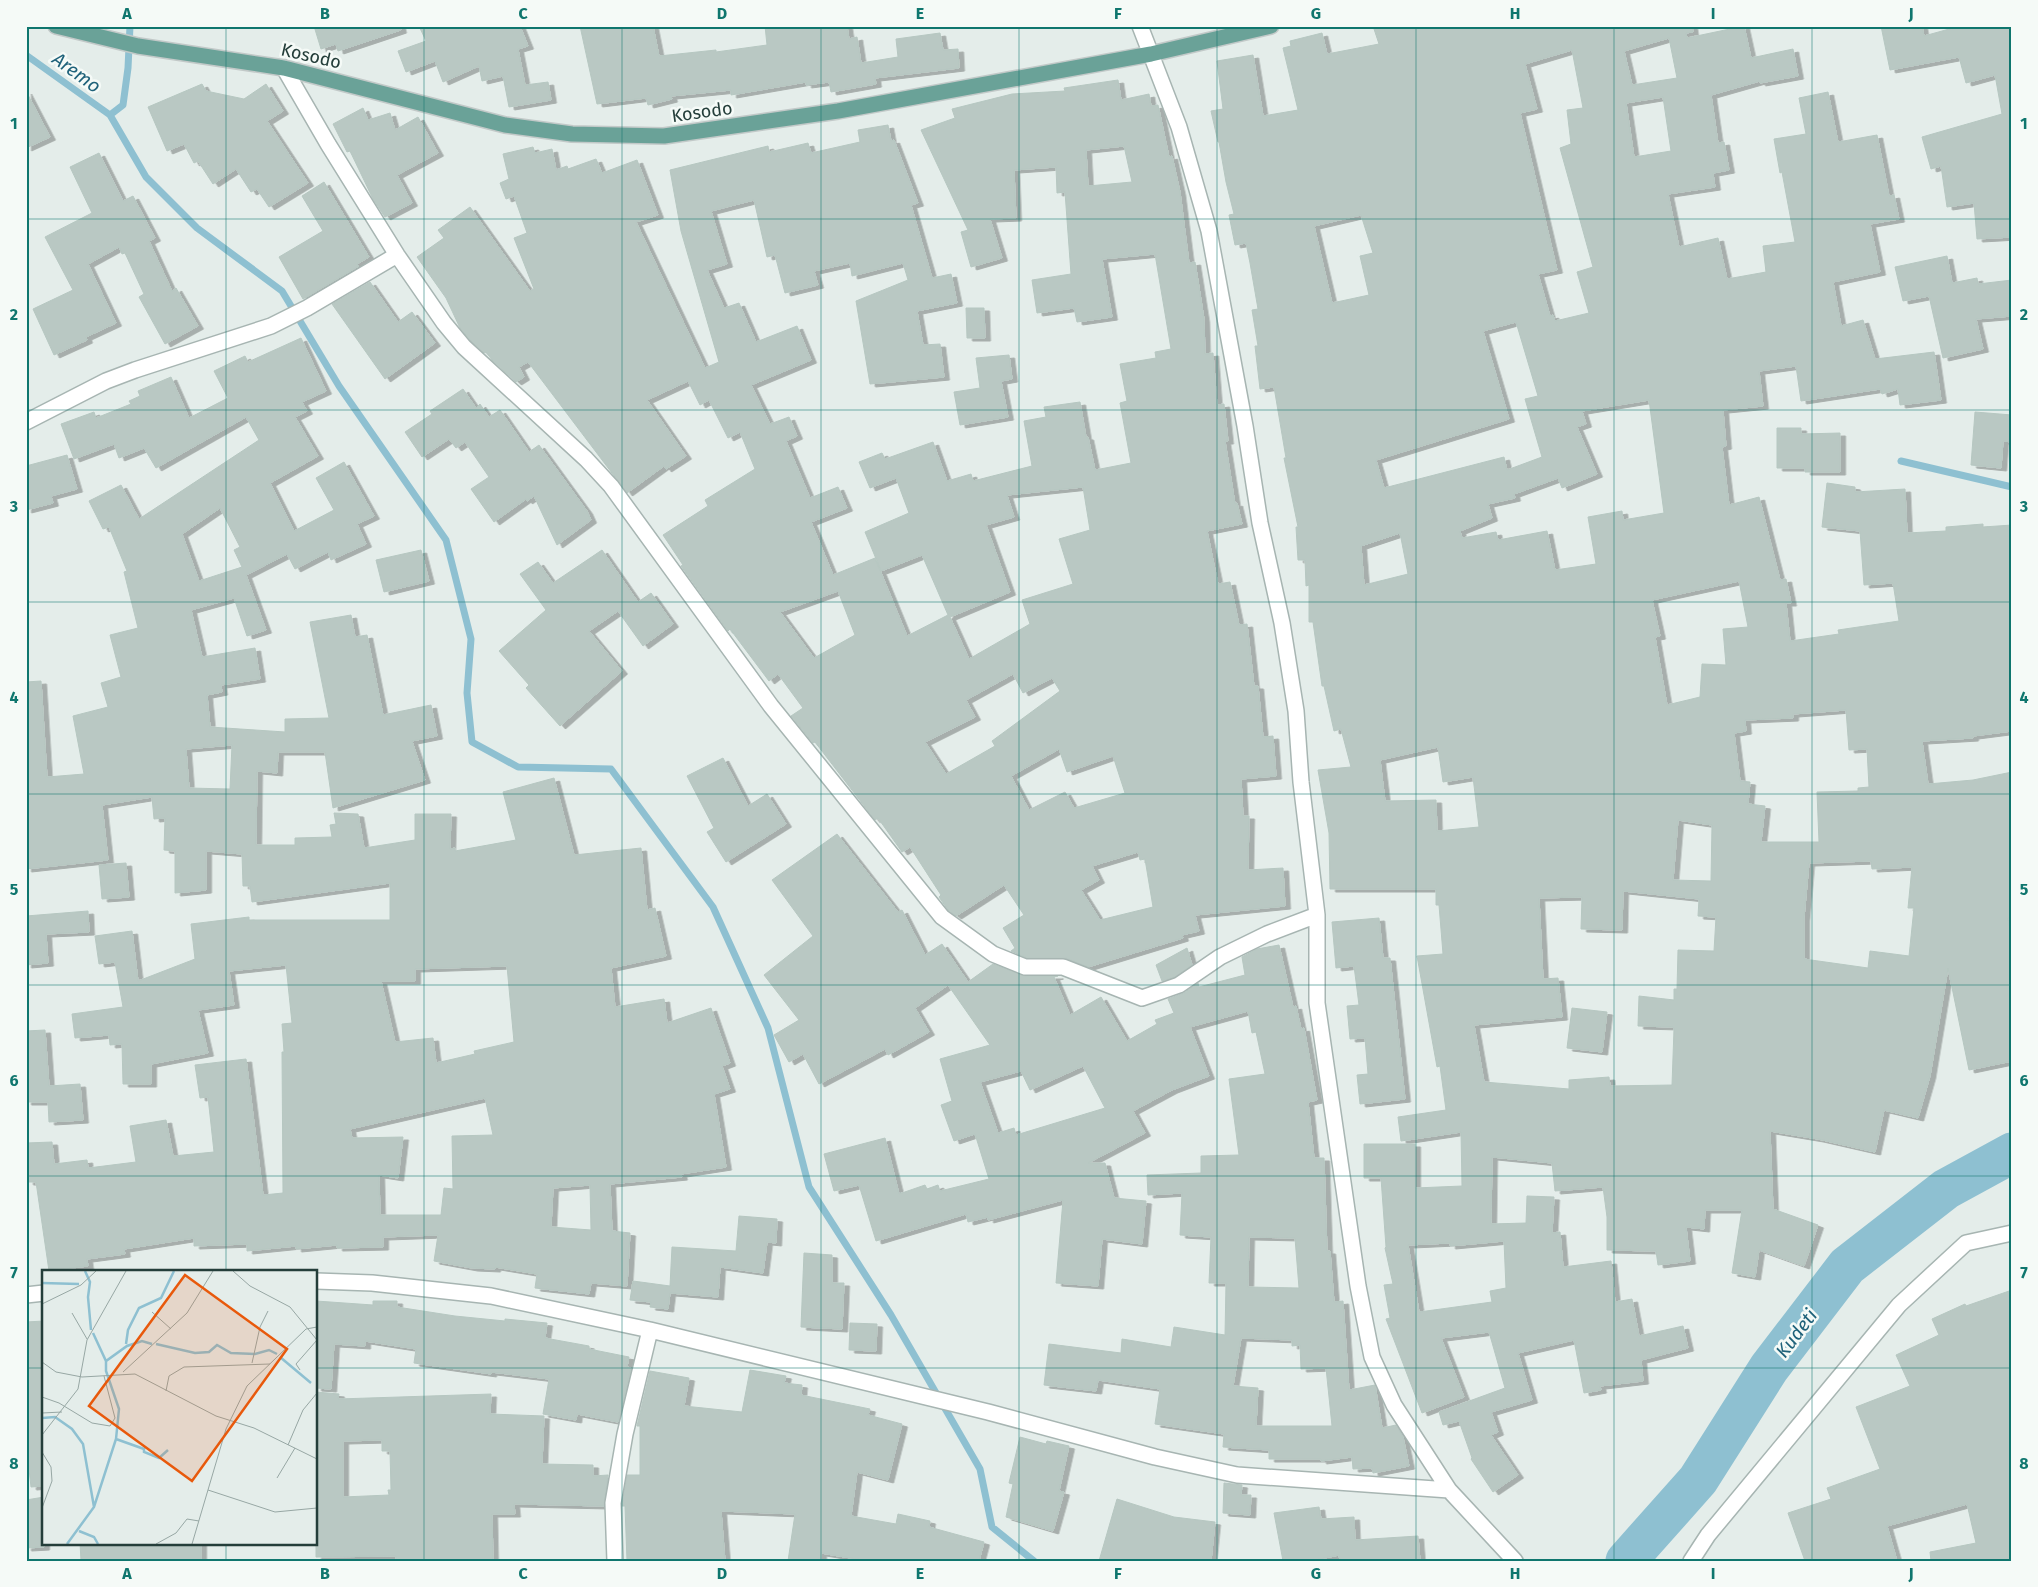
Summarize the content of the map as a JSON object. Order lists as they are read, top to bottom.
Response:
{
  "streets": {
    "main road": ["Kosodo"]
  },
  "water": ["Aremo", "Kudeti"],
  "grid": {
    "columns": [
      "A",
      "B",
      "C",
      "D",
      "E",
      "F",
      "G",
      "H",
      "I",
      "J"
    ],
    "rows": [
      "1",
      "2",
      "3",
      "4",
      "5",
      "6",
      "7",
      "8"
    ]
  }
}
